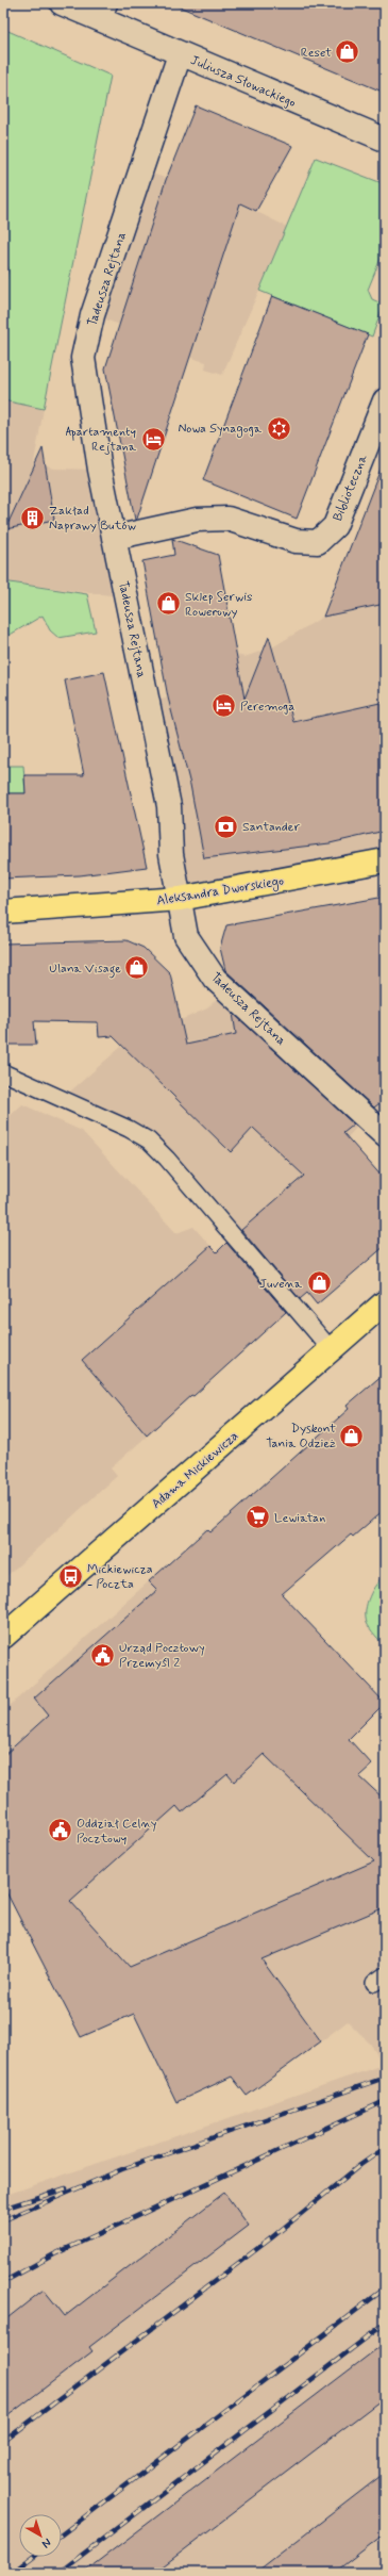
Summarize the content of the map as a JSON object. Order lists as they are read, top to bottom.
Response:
{
  "streets": {
    "main road": ["Aleksandra Dworskiego", "Adama Mickiewicza"],
    "street": ["Juliusza Słowackiego", "Tadeusza Rejtana", "Biblioteczna"]
  },
  "crossings": [
    ["Juliusza Słowackiego", "Tadeusza Rejtana"],
    ["Tadeusza Rejtana", "Biblioteczna"],
    ["Tadeusza Rejtana", "Aleksandra Dworskiego"]
  ],
  "places": {
    "shop": [
      "Reset",
      "Sklep Serwis Rowerowy",
      "Ulana Visage",
      "Juvena",
      "Dyskont Tania Odzież"
    ],
    "synagogue": ["Nowa Synagoga"],
    "hotel": ["Apartamenty Rejtana", "Peremoga"],
    "building": ["Zakład Naprawy Butów"],
    "bank": ["Santander"],
    "supermarket": ["Lewiatan"],
    "bus stop": ["Mickiewicza - Poczta"],
    "public building": ["Urząd Pocztowy Przemyśl 2", "Oddział Celny Pocztowy"]
  },
  "north": "bottom right"
}
